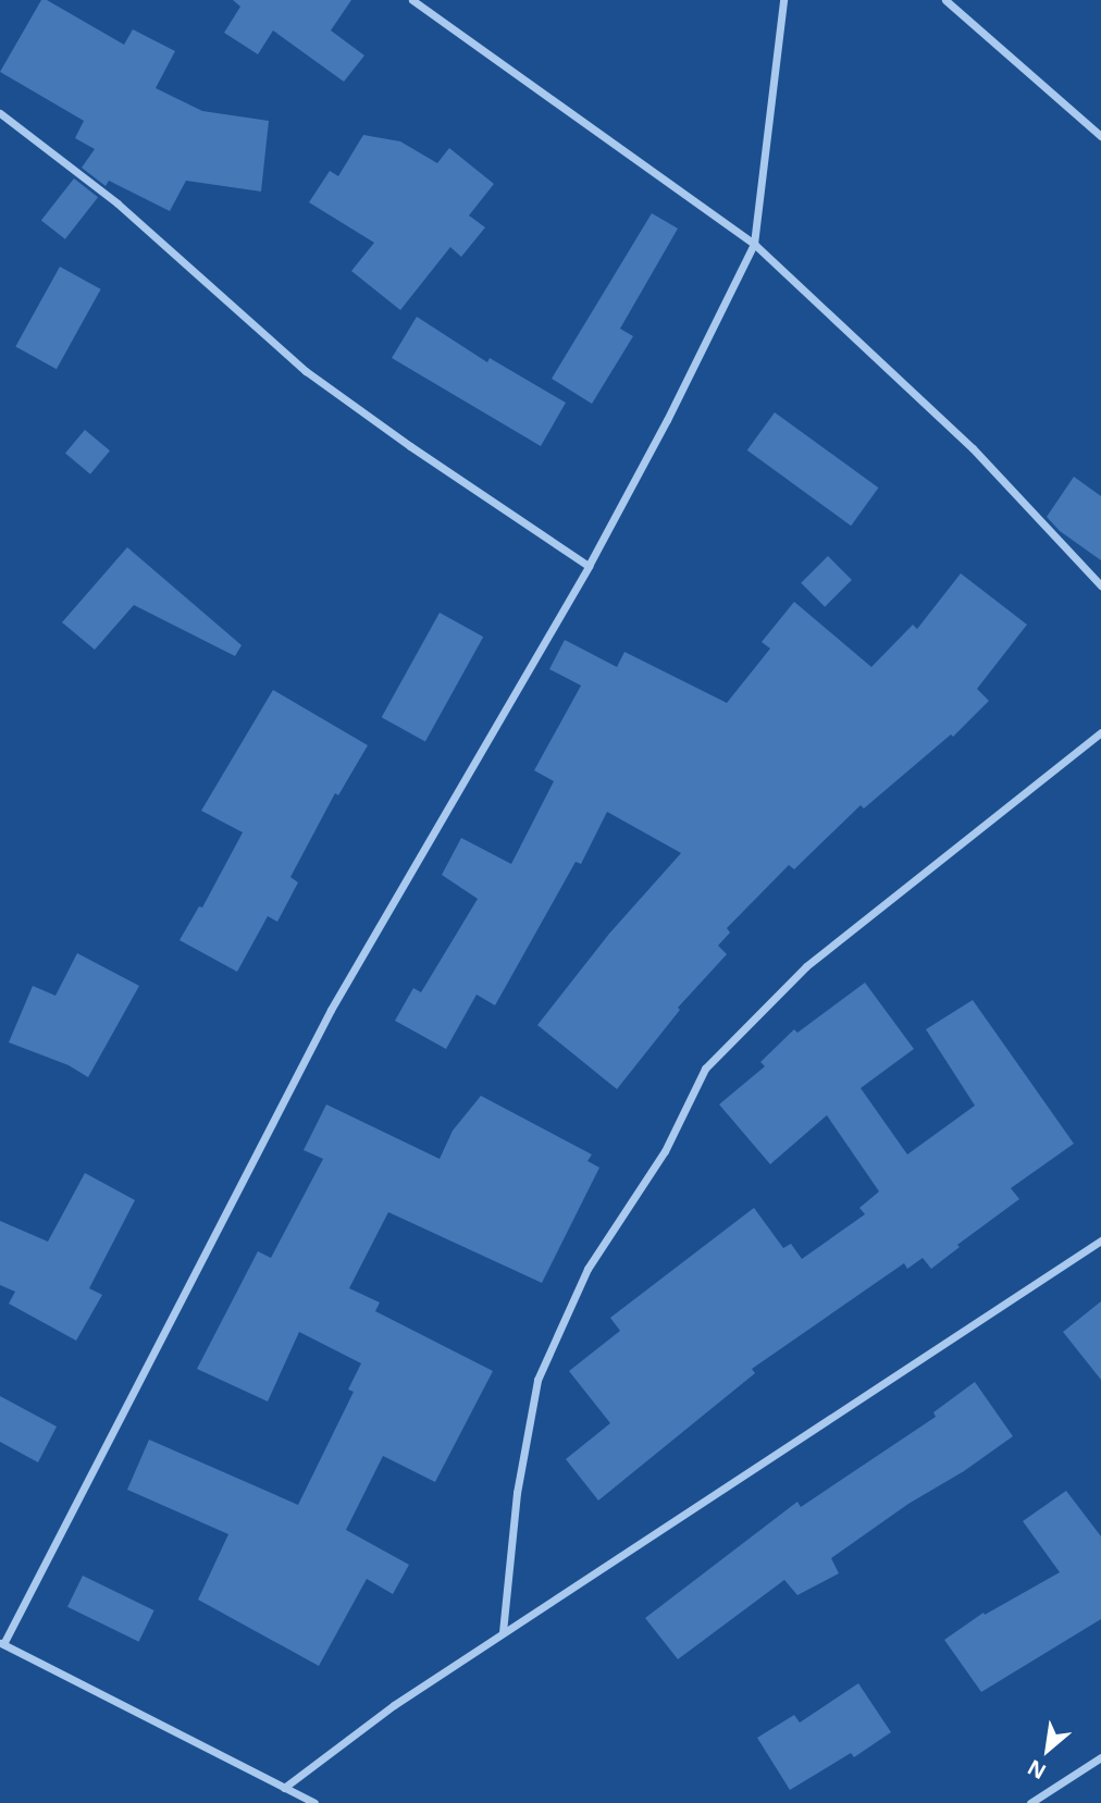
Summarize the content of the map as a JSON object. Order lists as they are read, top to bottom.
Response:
{
  "north": "bottom left"
}
